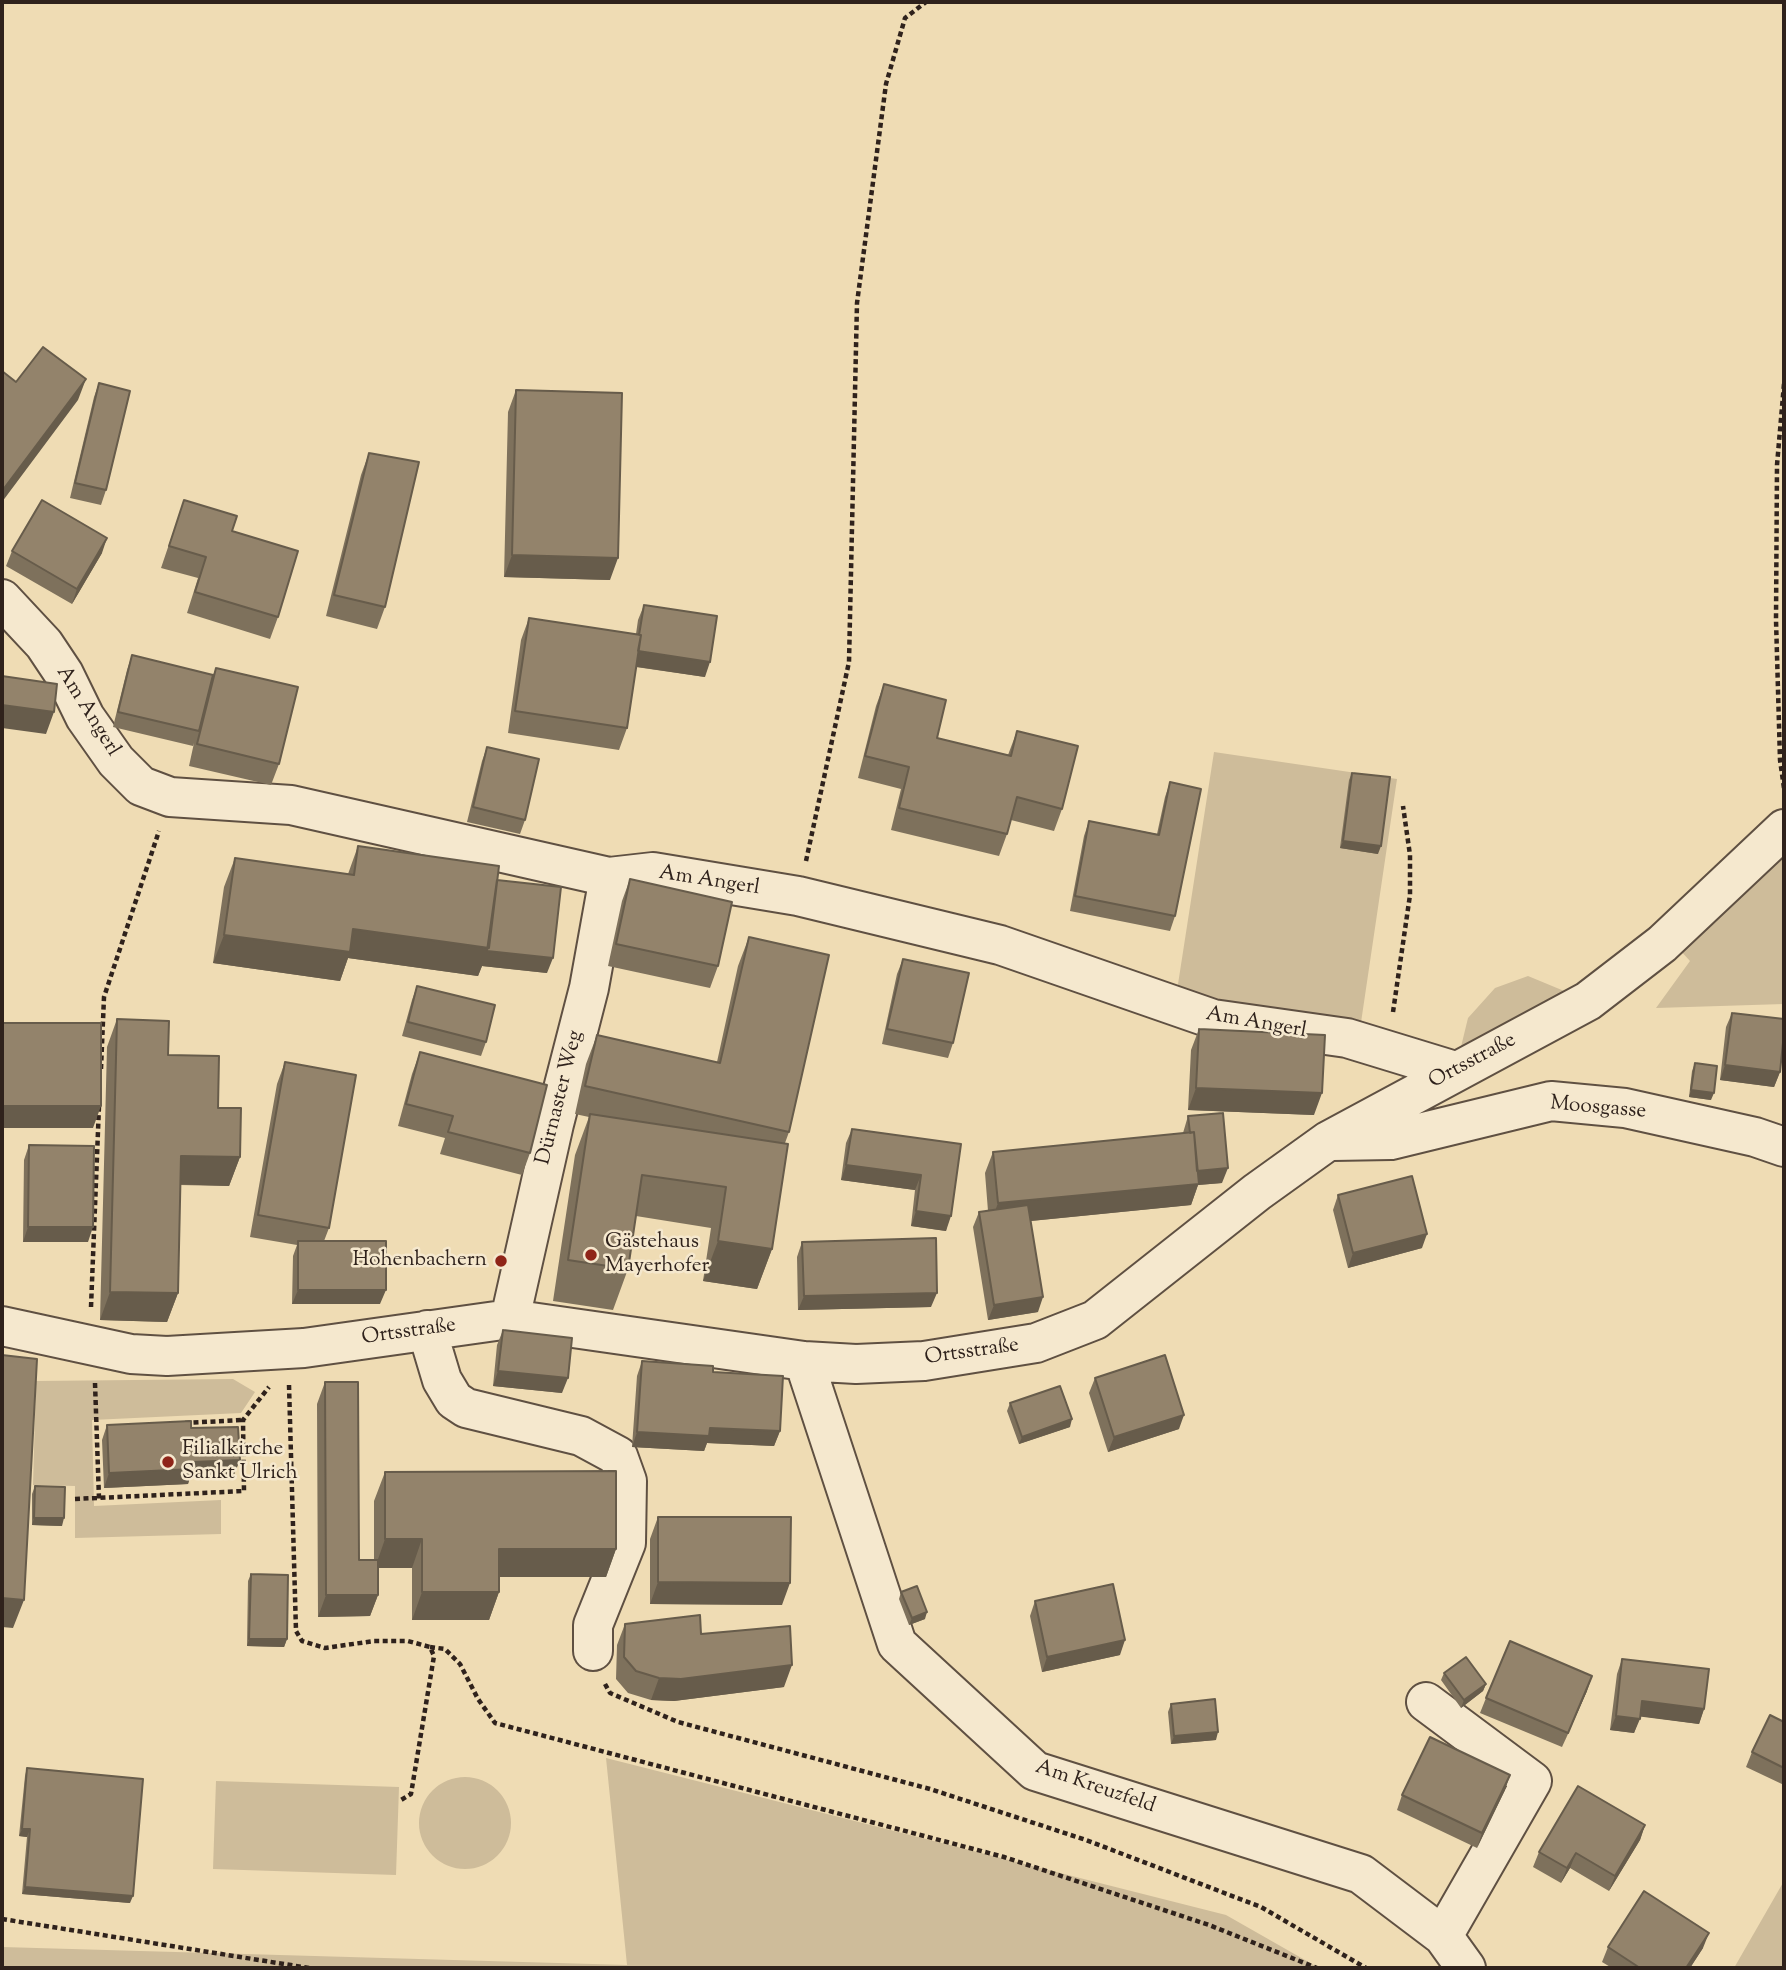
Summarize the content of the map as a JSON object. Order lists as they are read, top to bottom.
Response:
{
  "streets": {
    "street": [
      "Am Angerl",
      "Ortsstraße",
      "Dürnaster Weg",
      "Moosgasse",
      "Am Kreuzfeld"
    ]
  },
  "crossings": [
    ["Am Angerl", "Ortsstraße"],
    ["Am Angerl", "Dürnaster Weg"],
    ["Ortsstraße", "Dürnaster Weg"],
    ["Ortsstraße", "Moosgasse"],
    ["Ortsstraße", "Am Kreuzfeld"]
  ],
  "places": ["Gästehaus Mayerhofer", "Hohenbachern", "Filialkirche Sankt Ulrich"]
}
